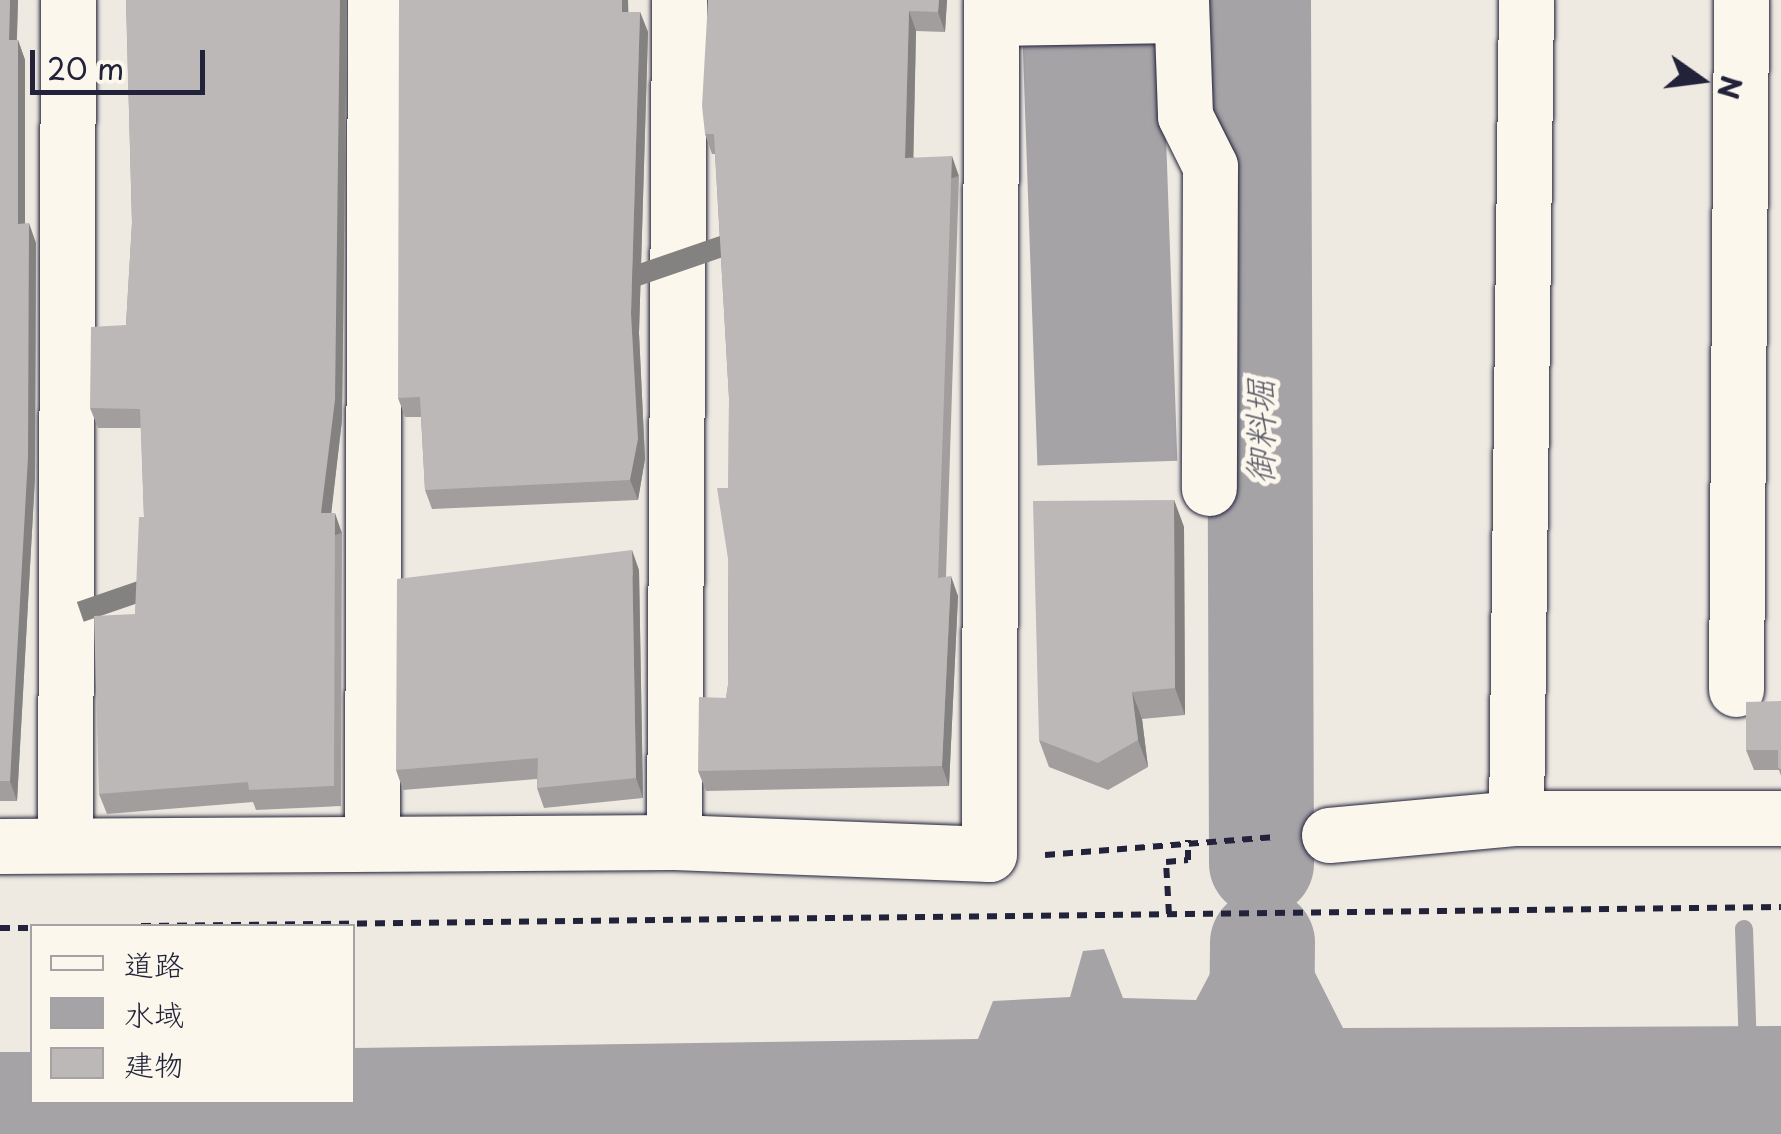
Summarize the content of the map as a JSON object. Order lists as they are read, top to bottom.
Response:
{
  "water": ["御料堀"],
  "legend": ["道路", "水域", "建物"],
  "scale_bar": "20 m",
  "north": "right"
}
